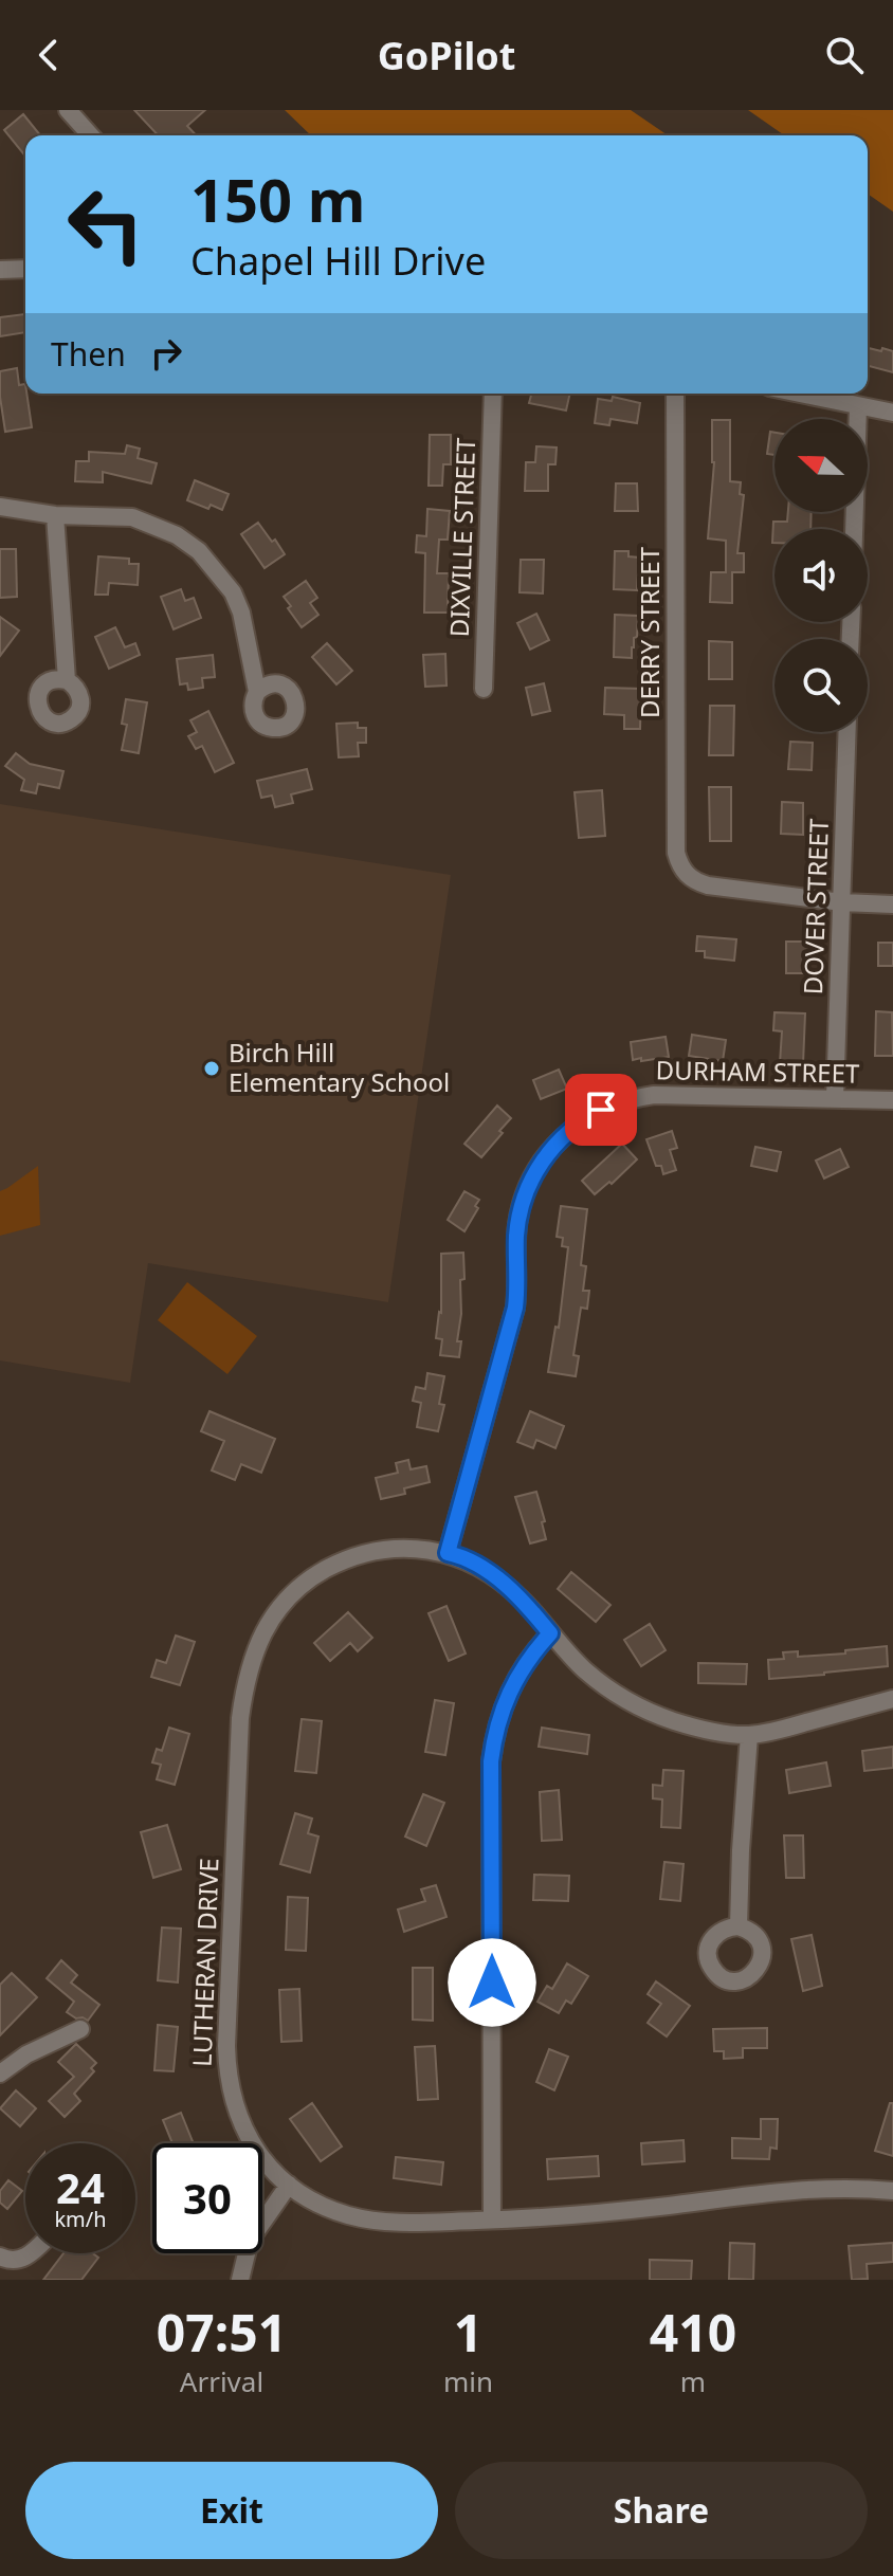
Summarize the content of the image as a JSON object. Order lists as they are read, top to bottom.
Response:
{
  "streets": {
    "street": [
      "DIXVILLE STREET",
      "DERRY STREET",
      "DOVER STREET",
      "DURHAM STREET",
      "LUTHERAN DRIVE"
    ]
  },
  "crossings": [
    ["DERRY STREET", "DOVER STREET"],
    ["DOVER STREET", "DURHAM STREET"],
    ["DURHAM STREET", "LUTHERAN DRIVE"]
  ],
  "places": ["Birch Hill Elementary School"],
  "north": "left",
  "page": {
    "header": "GoPilot",
    "turn": ["150 m", "Chapel Hill Drive"],
    "then": "Then",
    "speed": "24 km/h",
    "limit": "30",
    "eta": [
      "07:51",
      "Arrival",
      "1",
      "min",
      "410",
      "m"
    ],
    "buttons": ["Exit", "Share"]
  }
}
